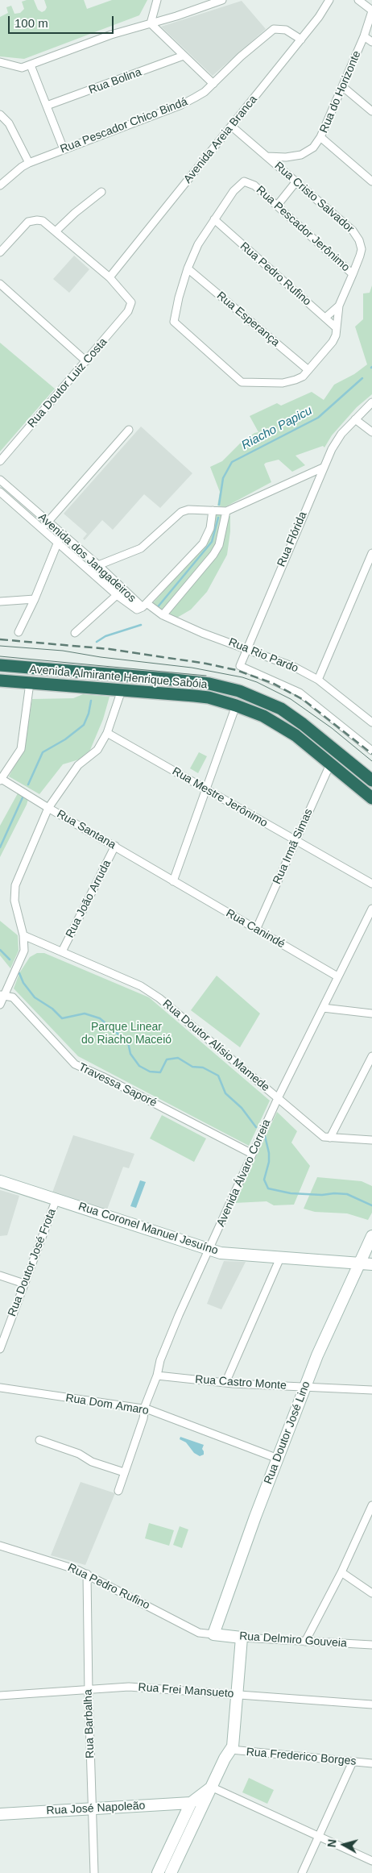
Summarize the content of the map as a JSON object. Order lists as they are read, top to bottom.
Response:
{
  "streets": {
    "highway": ["Avenida Almirante Henrique Sabóia"],
    "street": [
      "Rua Bolina",
      "Rua do Horizonte",
      "Rua Pescador Chico Bindá",
      "Avenida Areia Branca",
      "Rua Cristo Salvador",
      "Rua Pescador Jerônimo",
      "Rua Pedro Rufino",
      "Rua Esperança",
      "Rua Doutor Luiz Costa",
      "Rua Flórida",
      "Avenida dos Jangadeiros",
      "Rua Rio Pardo",
      "Rua Mestre Jerônimo",
      "Rua Santana",
      "Rua Irmã Simas",
      "Rua João Arruda",
      "Rua Canindé",
      "Rua Doutor Alísio Mamede",
      "Travessa Saporé",
      "Avenida Álvaro Correia",
      "Rua Coronel Manuel Jesuíno",
      "Rua Doutor José Frota",
      "Rua Castro Monte",
      "Rua Dom Amaro",
      "Rua Doutor José Lino",
      "Rua Delmiro Gouveia",
      "Rua Frei Mansueto",
      "Rua Barbalha",
      "Rua Frederico Borges",
      "Rua José Napoleão"
    ]
  },
  "crossings": [
    ["Rua do Horizonte", "Rua Cristo Salvador"],
    ["Rua Pescador Chico Bindá", "Avenida Areia Branca"],
    ["Avenida Areia Branca", "Rua Cristo Salvador"],
    ["Avenida Areia Branca", "Rua Doutor Luiz Costa"],
    ["Rua Cristo Salvador", "Rua Pescador Jerônimo"],
    ["Rua Cristo Salvador", "Rua Pedro Rufino"],
    ["Rua Cristo Salvador", "Rua Esperança"],
    ["Rua Pescador Jerônimo", "Rua Pedro Rufino"],
    ["Rua Pescador Jerônimo", "Rua Esperança"],
    ["Rua Pedro Rufino", "Rua Doutor José Lino"],
    ["Rua Pedro Rufino", "Rua Delmiro Gouveia"],
    ["Rua Pedro Rufino", "Rua Barbalha"],
    ["Rua Flórida", "Rua Rio Pardo"],
    ["Avenida dos Jangadeiros", "Rua Rio Pardo"],
    ["Avenida Almirante Henrique Sabóia", "Rua Irmã Simas"],
    ["Rua Mestre Jerônimo", "Rua Irmã Simas"],
    ["Rua Santana", "Rua João Arruda"],
    ["Rua Santana", "Rua Canindé"],
    ["Rua Irmã Simas", "Rua Canindé"],
    ["Rua João Arruda", "Rua Doutor Alísio Mamede"],
    ["Rua Canindé", "Avenida Álvaro Correia"],
    ["Rua Doutor Alísio Mamede", "Avenida Álvaro Correia"],
    ["Travessa Saporé", "Avenida Álvaro Correia"],
    ["Avenida Álvaro Correia", "Rua Coronel Manuel Jesuíno"],
    ["Avenida Álvaro Correia", "Rua Castro Monte"],
    ["Avenida Álvaro Correia", "Rua Dom Amaro"],
    ["Rua Coronel Manuel Jesuíno", "Rua Doutor José Frota"],
    ["Rua Coronel Manuel Jesuíno", "Rua Doutor José Lino"],
    ["Rua Castro Monte", "Rua Doutor José Lino"],
    ["Rua Dom Amaro", "Rua Doutor José Lino"],
    ["Rua Doutor José Lino", "Rua Delmiro Gouveia"],
    ["Rua Frei Mansueto", "Rua Barbalha"],
    ["Rua Barbalha", "Rua José Napoleão"]
  ],
  "water": ["Riacho Papicu"],
  "parks": ["Parque Linear do Riacho Maceió"],
  "scale_bar": "100 m",
  "north": "left"
}
